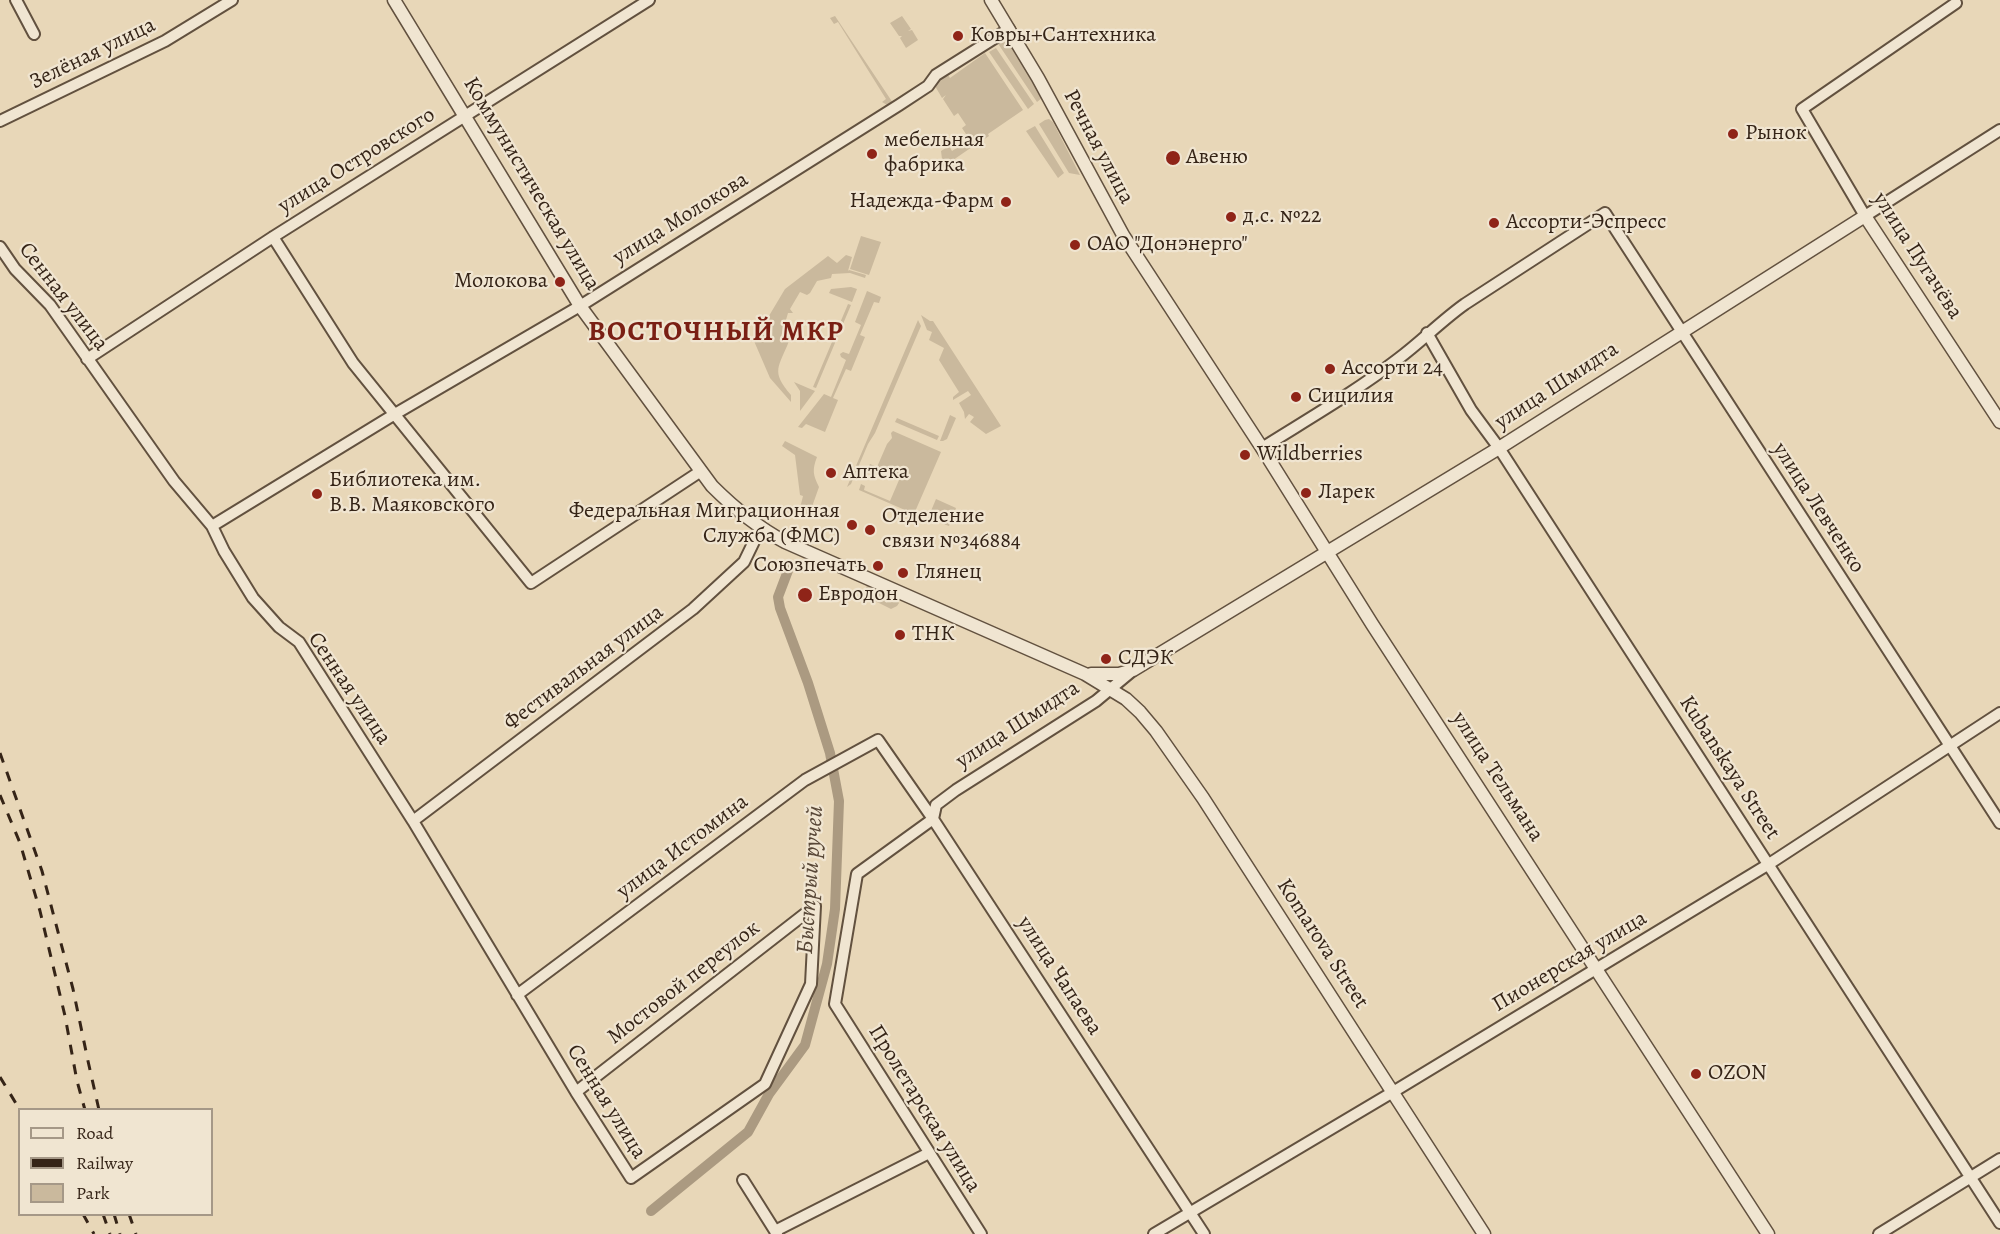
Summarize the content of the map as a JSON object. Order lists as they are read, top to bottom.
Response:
{
  "streets": {
    "street": [
      "Зелёная улица",
      "Речная улица",
      "улица Островского",
      "Коммунистическая улица",
      "улица Молокова",
      "улица Пугачёва",
      "Сенная улица",
      "улица Шмидта",
      "улица Левченко",
      "Фестивальная улица",
      "Kubanskaya Street",
      "улица Тельмана",
      "улица Истомина",
      "Komarova Street",
      "Пионерская улица",
      "улица Чапаева",
      "Мостовой переулок",
      "Пролетарская улица"
    ]
  },
  "crossings": [
    ["Речная улица", "улица Молокова"],
    ["Речная улица", "улица Тельмана"],
    ["улица Островского", "Коммунистическая улица"],
    ["улица Островского", "Сенная улица"],
    ["Коммунистическая улица", "улица Молокова"],
    ["Коммунистическая улица", "улица Шмидта"],
    ["Коммунистическая улица", "Фестивальная улица"],
    ["Коммунистическая улица", "Komarova Street"],
    ["улица Молокова", "Сенная улица"],
    ["улица Пугачёва", "улица Шмидта"],
    ["Сенная улица", "Фестивальная улица"],
    ["Сенная улица", "улица Истомина"],
    ["Сенная улица", "Мостовой переулок"],
    ["улица Шмидта", "улица Левченко"],
    ["улица Шмидта", "Kubanskaya Street"],
    ["улица Шмидта", "улица Тельмана"],
    ["улица Шмидта", "Komarova Street"],
    ["улица Шмидта", "улица Чапаева"],
    ["улица Шмидта", "Пролетарская улица"],
    ["улица Левченко", "Kubanskaya Street"],
    ["улица Левченко", "Пионерская улица"],
    ["Kubanskaya Street", "Пионерская улица"],
    ["улица Тельмана", "Пионерская улица"],
    ["улица Истомина", "улица Чапаева"],
    ["Komarova Street", "Пионерская улица"],
    ["Пионерская улица", "улица Чапаева"],
    ["улица Чапаева", "Пролетарская улица"]
  ],
  "districts": ["ВОСТОЧНЫЙ МКР"],
  "water": ["Быстрый ручей"],
  "places": [
    "Ковры+Сантехника",
    "Рынок",
    "мебельная фабрика",
    "Авеню",
    "Надежда-Фарм",
    "д.с. №22",
    "Ассорти-Эспресс",
    "ОАО \"Донэнерго\"",
    "Молокова",
    "Ассорти 24",
    "Сицилия",
    "Wildberries",
    "Аптека",
    "Ларек",
    "Библиотека им. В.В. Маяковского",
    "Федеральная Миграционная Служба (ФМС)",
    "Отделение связи №346884",
    "Союзпечать",
    "Глянец",
    "Евродон",
    "ТНК",
    "СДЭК",
    "OZON"
  ],
  "legend": ["Road", "Railway", "Park"]
}
